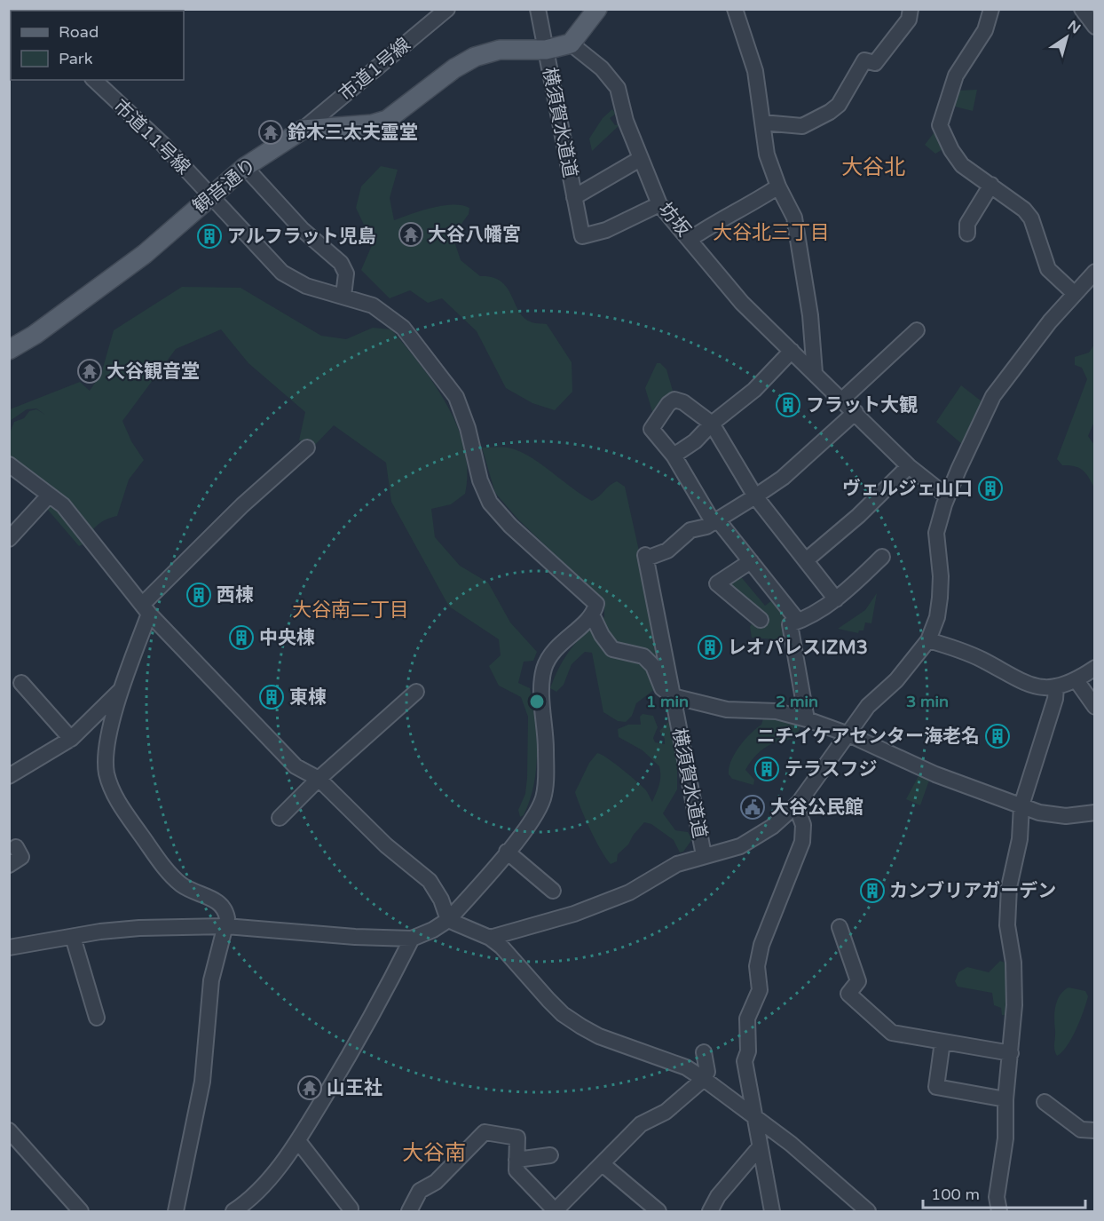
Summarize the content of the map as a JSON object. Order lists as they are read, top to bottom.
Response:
{
  "streets": {
    "main road": ["観音通り"],
    "street": [
      "市道1号線",
      "横須賀水道道",
      "市道11号線",
      "坊坂"
    ]
  },
  "crossings": [
    ["市道1号線", "観音通り"],
    ["横須賀水道道", "観音通り"],
    ["横須賀水道道", "坊坂"],
    ["市道11号線", "観音通り"],
    ["観音通り", "坊坂"]
  ],
  "districts": [
    "大谷北",
    "大谷北三丁目",
    "大谷南二丁目",
    "大谷南"
  ],
  "places": {
    "temple": [
      "鈴木三太夫霊堂",
      "大谷八幡宮",
      "大谷観音堂",
      "山王社"
    ],
    "building": [
      "アルフラット児島",
      "フラット大観",
      "ヴェルジェ山口",
      "西棟",
      "中央棟",
      "レオパレスIZM3",
      "東棟",
      "ニチイケアセンター海老名",
      "テラスフジ",
      "カンブリアガーデン"
    ],
    "public building": ["大谷公民館"]
  },
  "legend": ["Road", "Park"],
  "scale_bar": "100 m",
  "north": "top right",
  "rings": ["1 min", "2 min", "3 min"]
}
